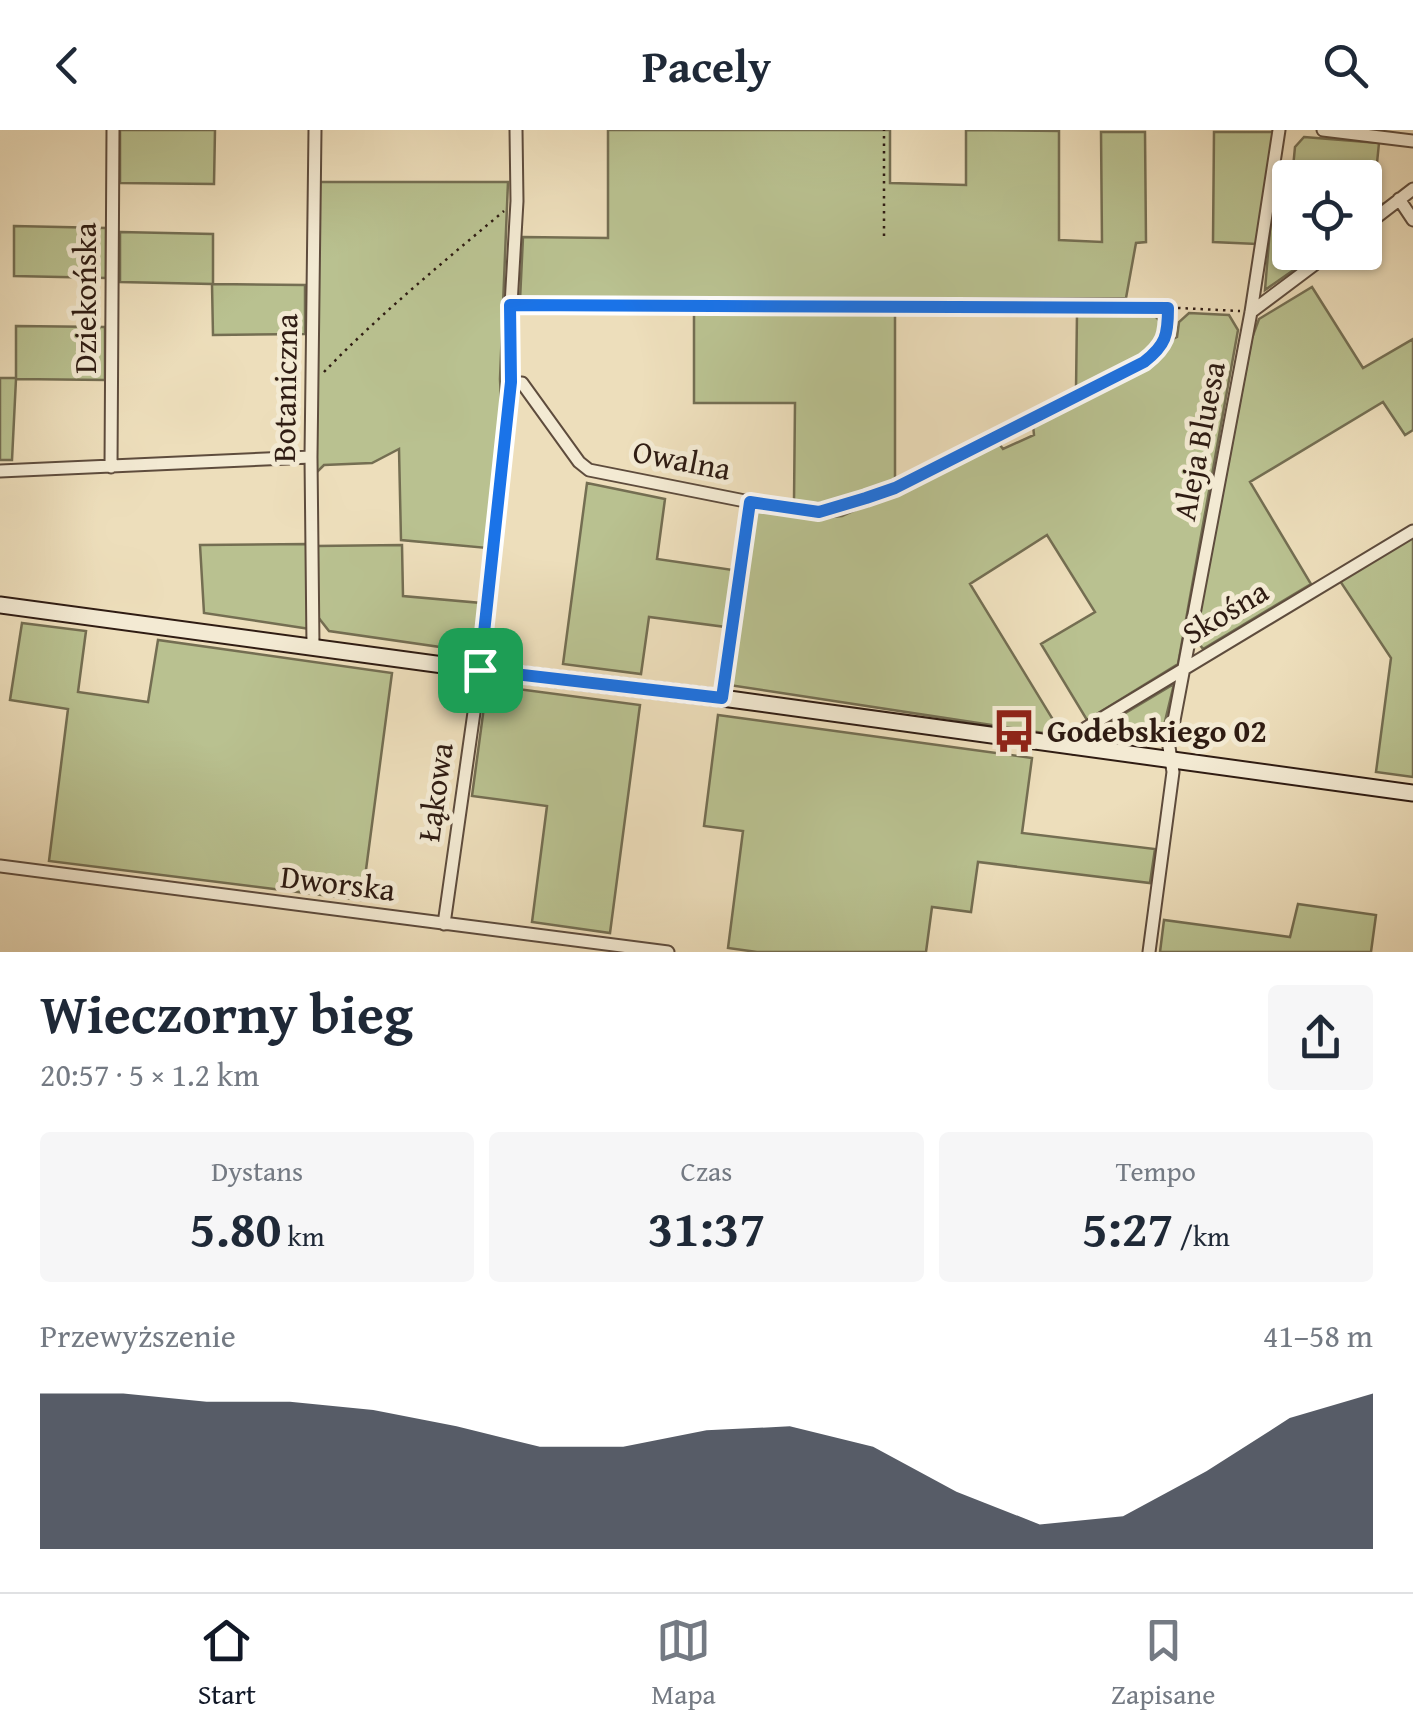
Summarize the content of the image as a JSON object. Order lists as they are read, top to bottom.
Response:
{
  "streets": {
    "street": [
      "Dziekońska",
      "Botaniczna",
      "Aleja Bluesa",
      "Owalna",
      "Skośna",
      "Łąkowa",
      "Dworska"
    ]
  },
  "crossings": [
    ["Aleja Bluesa", "Skośna"],
    ["Owalna", "Łąkowa"],
    ["Łąkowa", "Dworska"]
  ],
  "places": {
    "bus stop": ["Godebskiego 02"]
  },
  "page": {
    "header": "Pacely",
    "heading": ["Wieczorny bieg", "20:57 · 5 × 1.2 km"],
    "stats": [
      ["Dystans", "5.80 km"],
      ["Czas", "31:37"],
      ["Tempo", "5:27 /km"]
    ],
    "chart": ["Przewyższenie", "41–58 m"],
    "tabs": ["Start", "Mapa", "Zapisane"]
  }
}
